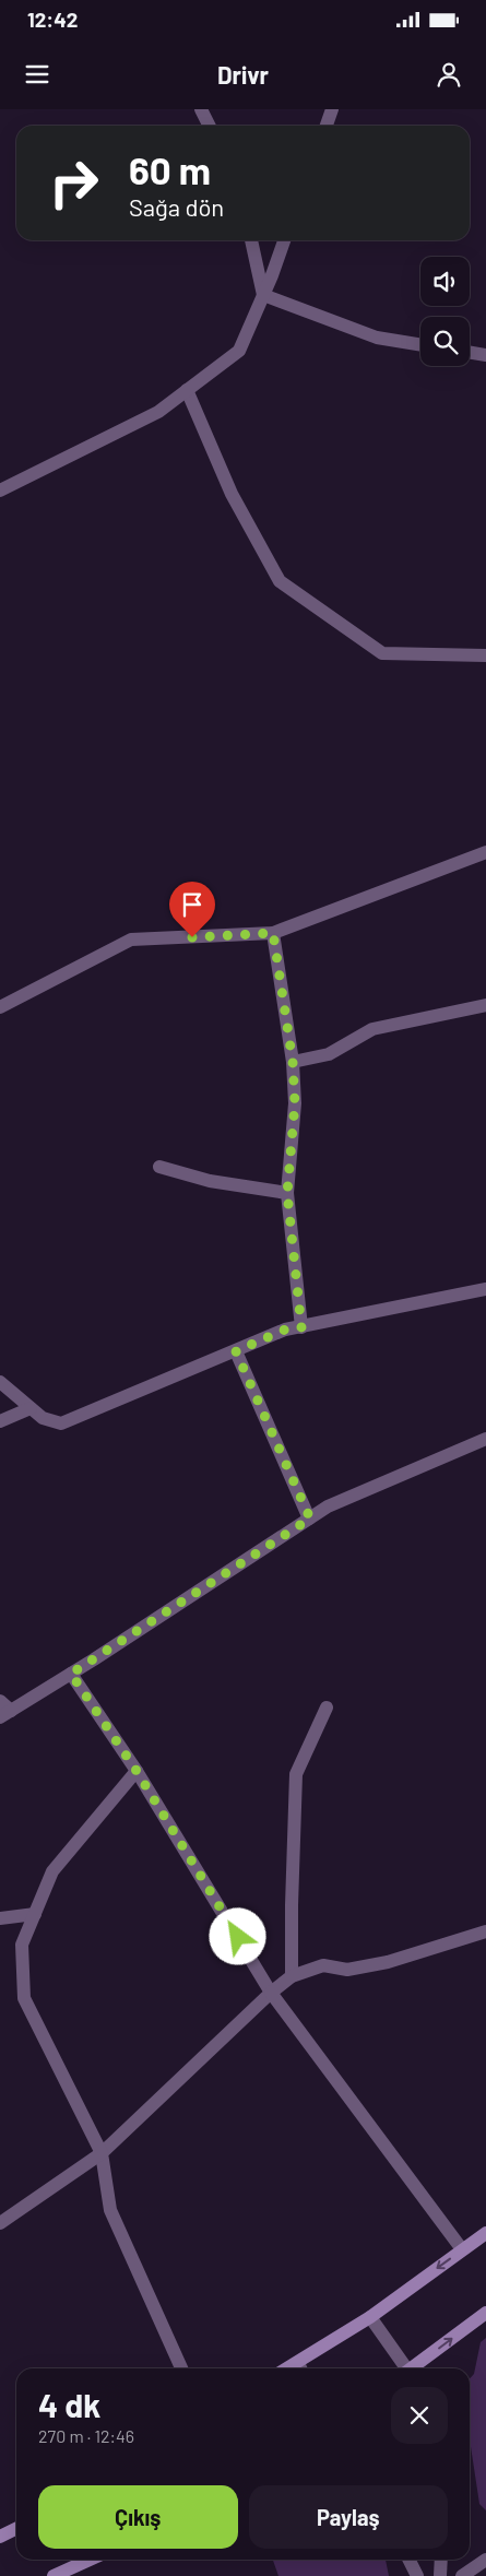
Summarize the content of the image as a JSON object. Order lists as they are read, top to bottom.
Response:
{
  "page": {
    "status": "12:42",
    "header": "Drivr",
    "turn": ["60 m", "Sağa dön"],
    "heading": ["4 dk", "270 m · 12:46"],
    "buttons": ["Çıkış", "Paylaş"]
  }
}
